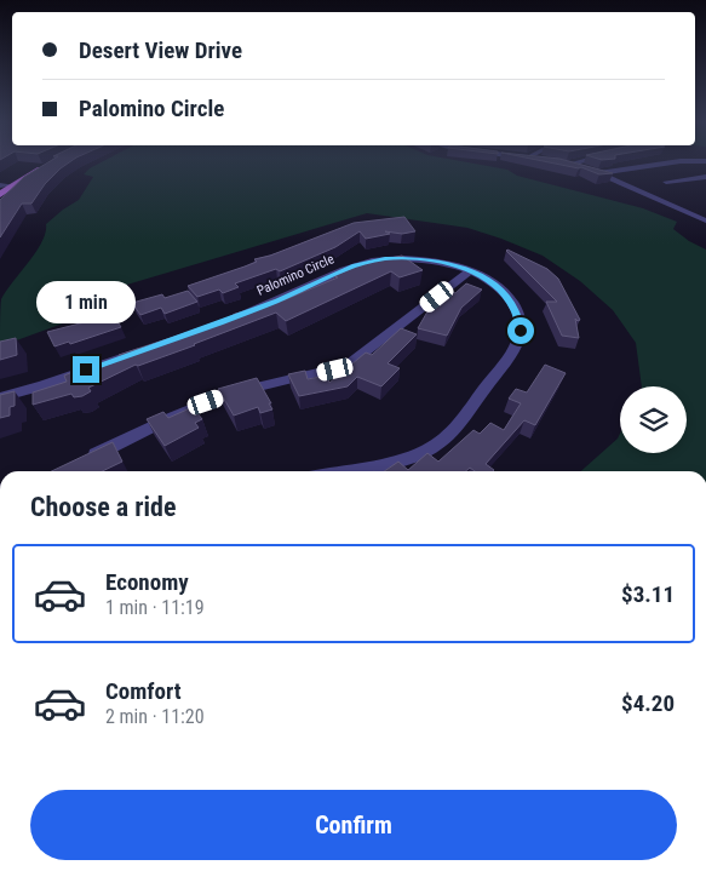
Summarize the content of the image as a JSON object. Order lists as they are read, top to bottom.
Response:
{
  "streets": {
    "street": ["Palomino Circle"]
  },
  "page": {
    "banner": ["Desert View Drive", "Palomino Circle"],
    "bubble": "1 min",
    "heading": "Choose a ride",
    "list": [
      {
        "name": "Economy",
        "note": "1 min · 11:19",
        "value": "$3.11"
      },
      {
        "name": "Comfort",
        "note": "2 min · 11:20",
        "value": "$4.20"
      }
    ],
    "buttons": "Confirm"
  }
}
